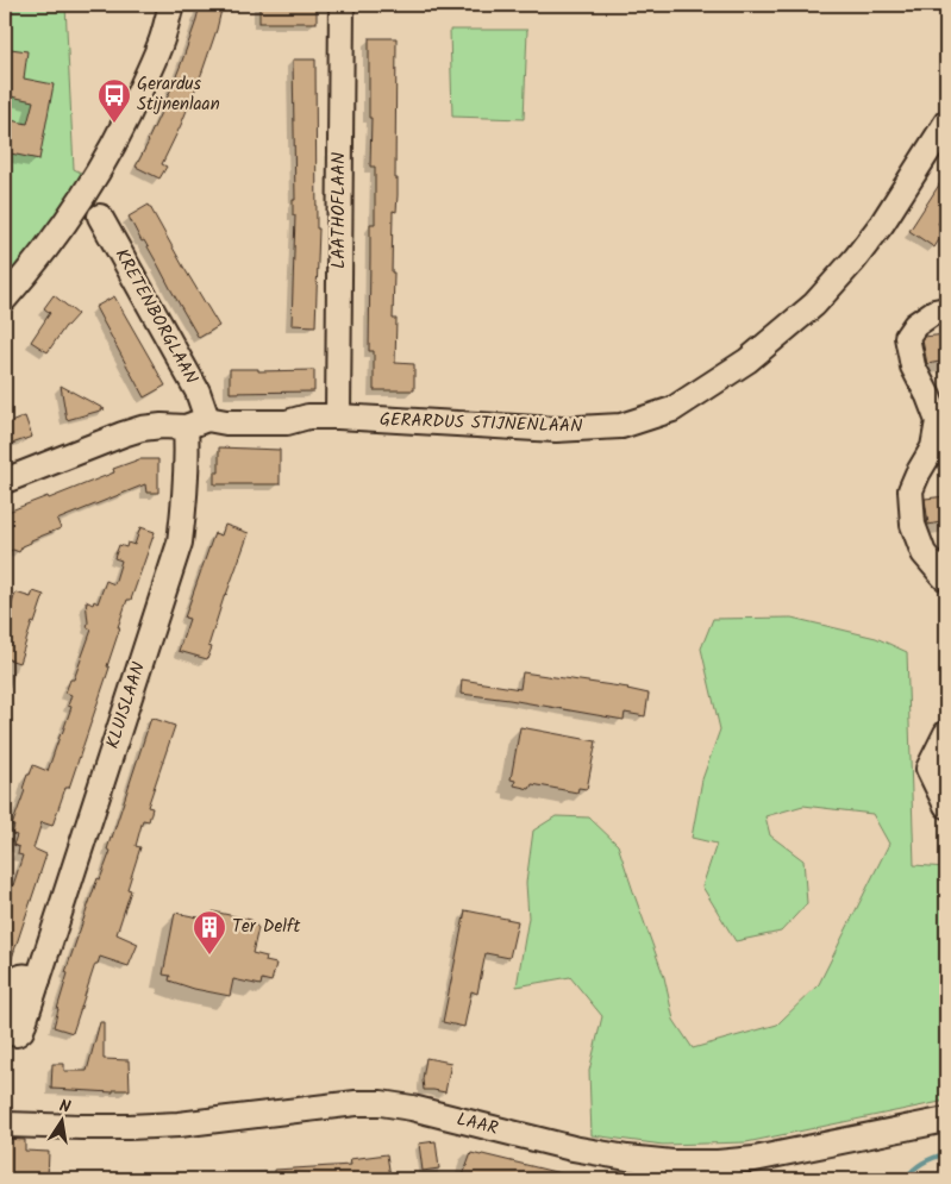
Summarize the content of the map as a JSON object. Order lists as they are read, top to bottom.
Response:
{
  "streets": {
    "street": [
      "LAATHOFLAAN",
      "KRETENBORGLAAN",
      "GERARDUS STIJNENLAAN",
      "KLUISLAAN",
      "LAAR"
    ]
  },
  "crossings": [
    ["LAATHOFLAAN", "GERARDUS STIJNENLAAN"],
    ["KRETENBORGLAAN", "GERARDUS STIJNENLAAN"],
    ["KRETENBORGLAAN", "KLUISLAAN"],
    ["GERARDUS STIJNENLAAN", "KLUISLAAN"]
  ],
  "places": {
    "bus stop": ["Gerardus Stijnenlaan"],
    "building": ["Ter Delft"]
  },
  "north": "top"
}
